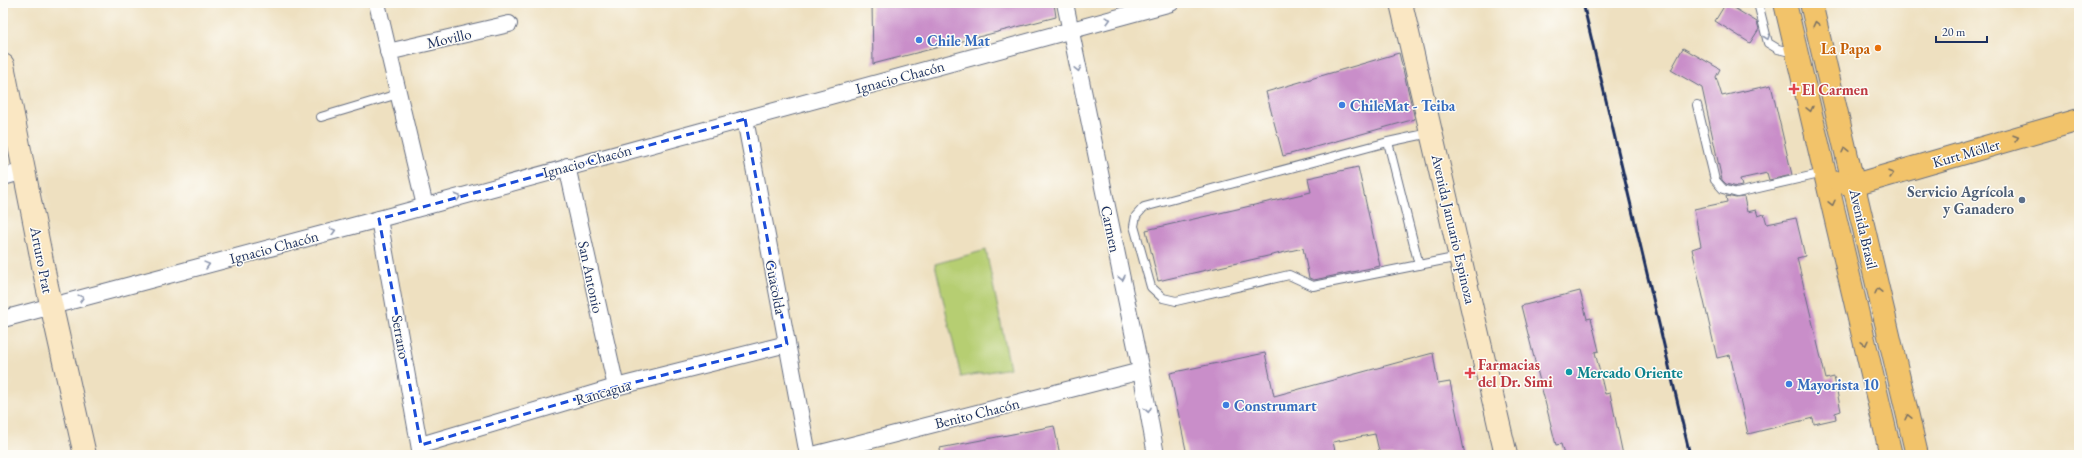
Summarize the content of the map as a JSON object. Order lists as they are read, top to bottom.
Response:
{
  "streets": {
    "main road": [
      "Kurt Möller",
      "Avenida Januario Espinoza",
      "Avenida Brasil",
      "Arturo Prat"
    ],
    "street": [
      "Movillo",
      "Ignacio Chacón",
      "Carmen",
      "San Antonio",
      "Guacolda",
      "Serrano",
      "Rancagua",
      "Benito Chacón"
    ]
  },
  "crossings": [
    ["Ignacio Chacón", "Carmen"],
    ["Ignacio Chacón", "Arturo Prat"],
    ["Ignacio Chacón", "San Antonio"],
    ["Ignacio Chacón", "Guacolda"],
    ["Ignacio Chacón", "Serrano"],
    ["Kurt Möller", "Avenida Brasil"],
    ["Carmen", "Benito Chacón"],
    ["San Antonio", "Rancagua"],
    ["Guacolda", "Rancagua"],
    ["Serrano", "Rancagua"]
  ],
  "one_way": ["Ignacio Chacón", "Kurt Möller", "Carmen"],
  "places": {
    "other": [
      "Chile Mat",
      "La Papa",
      "ChileMat - Teiba",
      "Servicio Agrícola y Ganadero",
      "Mercado Oriente",
      "Mayorista 10",
      "Construmart"
    ],
    "health": ["El Carmen", "Farmacias del Dr. Simi"]
  },
  "scale_bar": "20 m"
}
